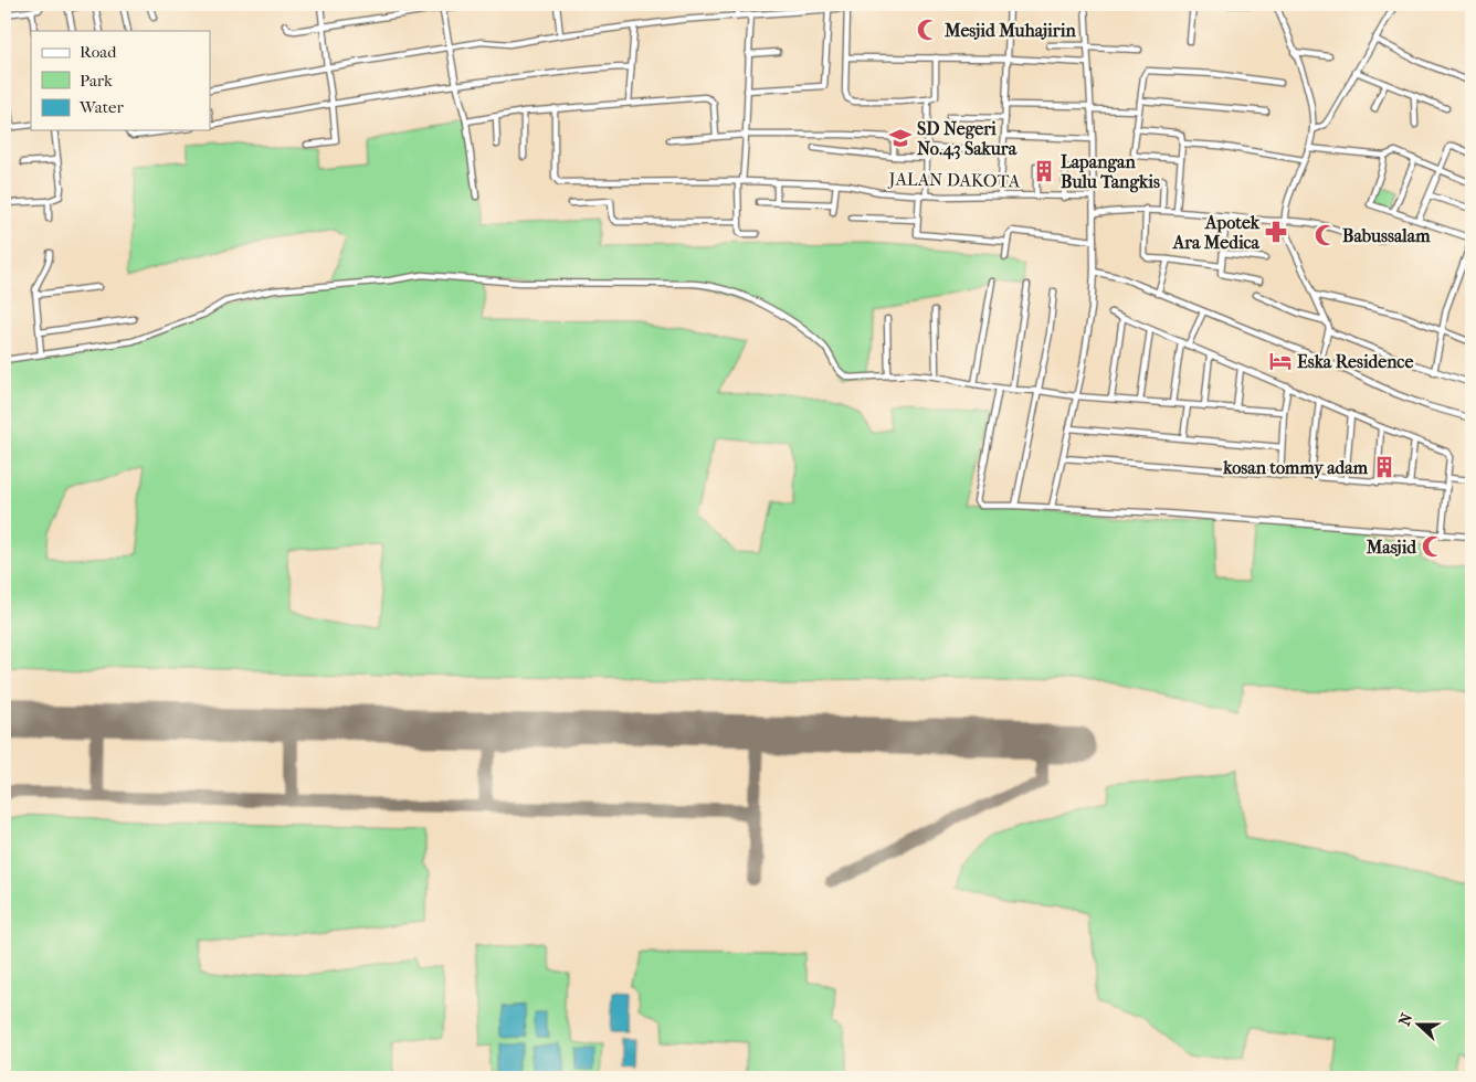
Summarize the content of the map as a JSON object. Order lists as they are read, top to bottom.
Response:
{
  "streets": {
    "street": ["JALAN DAKOTA"]
  },
  "places": {
    "mosque": ["Mesjid Muhajirin", "Babussalam", "Masjid"],
    "school or university": ["SD Negeri No.43 Sakura"],
    "building": ["Lapangan Bulu Tangkis", "kosan tommy adam"],
    "pharmacy": ["Apotek Ara Medica"],
    "hotel": ["Eska Residence"]
  },
  "legend": ["Road", "Park", "Water"],
  "north": "left"
}
